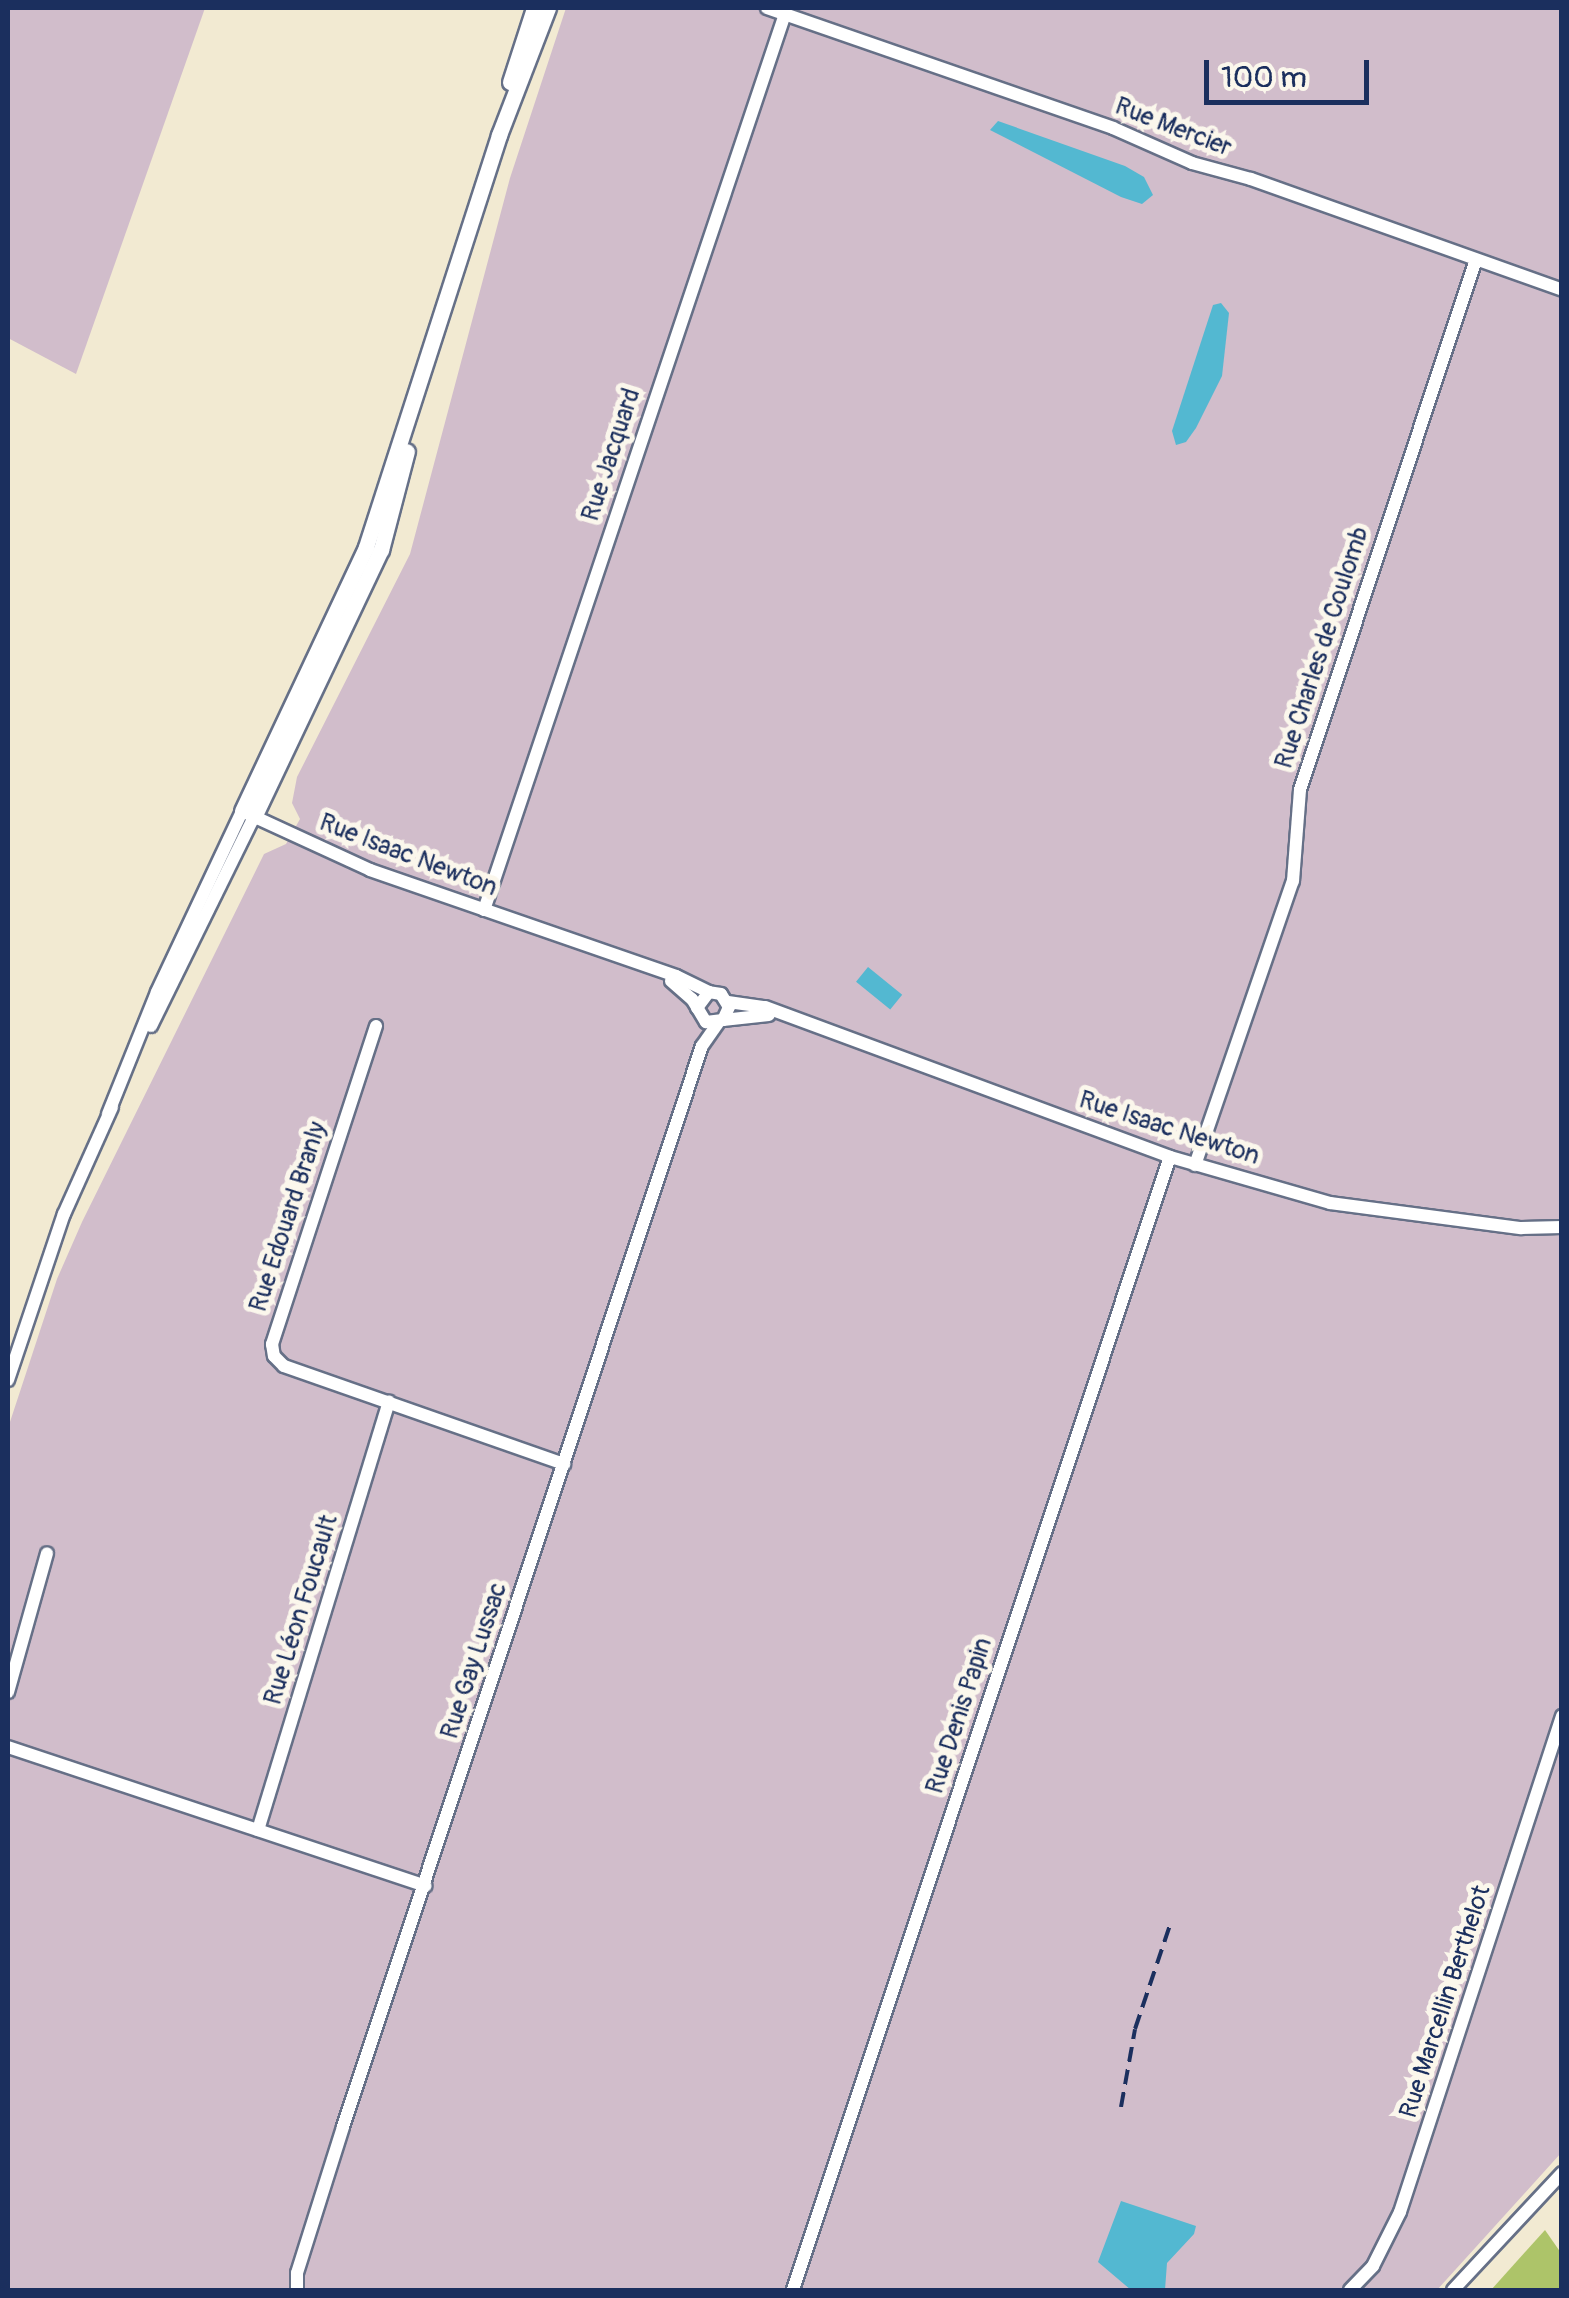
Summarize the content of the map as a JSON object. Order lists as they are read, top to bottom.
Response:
{
  "streets": {
    "street": [
      "Rue Mercier",
      "Rue Jacquard",
      "Rue Charles de Coulomb",
      "Rue Isaac Newton",
      "Rue Edouard Branly",
      "Rue Léon Foucault",
      "Rue Gay Lussac",
      "Rue Denis Papin",
      "Rue Marcellin Berthelot"
    ]
  },
  "crossings": [
    ["Rue Mercier", "Rue Jacquard"],
    ["Rue Mercier", "Rue Charles de Coulomb"],
    ["Rue Jacquard", "Rue Isaac Newton"],
    ["Rue Charles de Coulomb", "Rue Isaac Newton"],
    ["Rue Isaac Newton", "Rue Gay Lussac"],
    ["Rue Isaac Newton", "Rue Denis Papin"],
    ["Rue Edouard Branly", "Rue Léon Foucault"],
    ["Rue Edouard Branly", "Rue Gay Lussac"]
  ],
  "scale_bar": "100 m"
}
